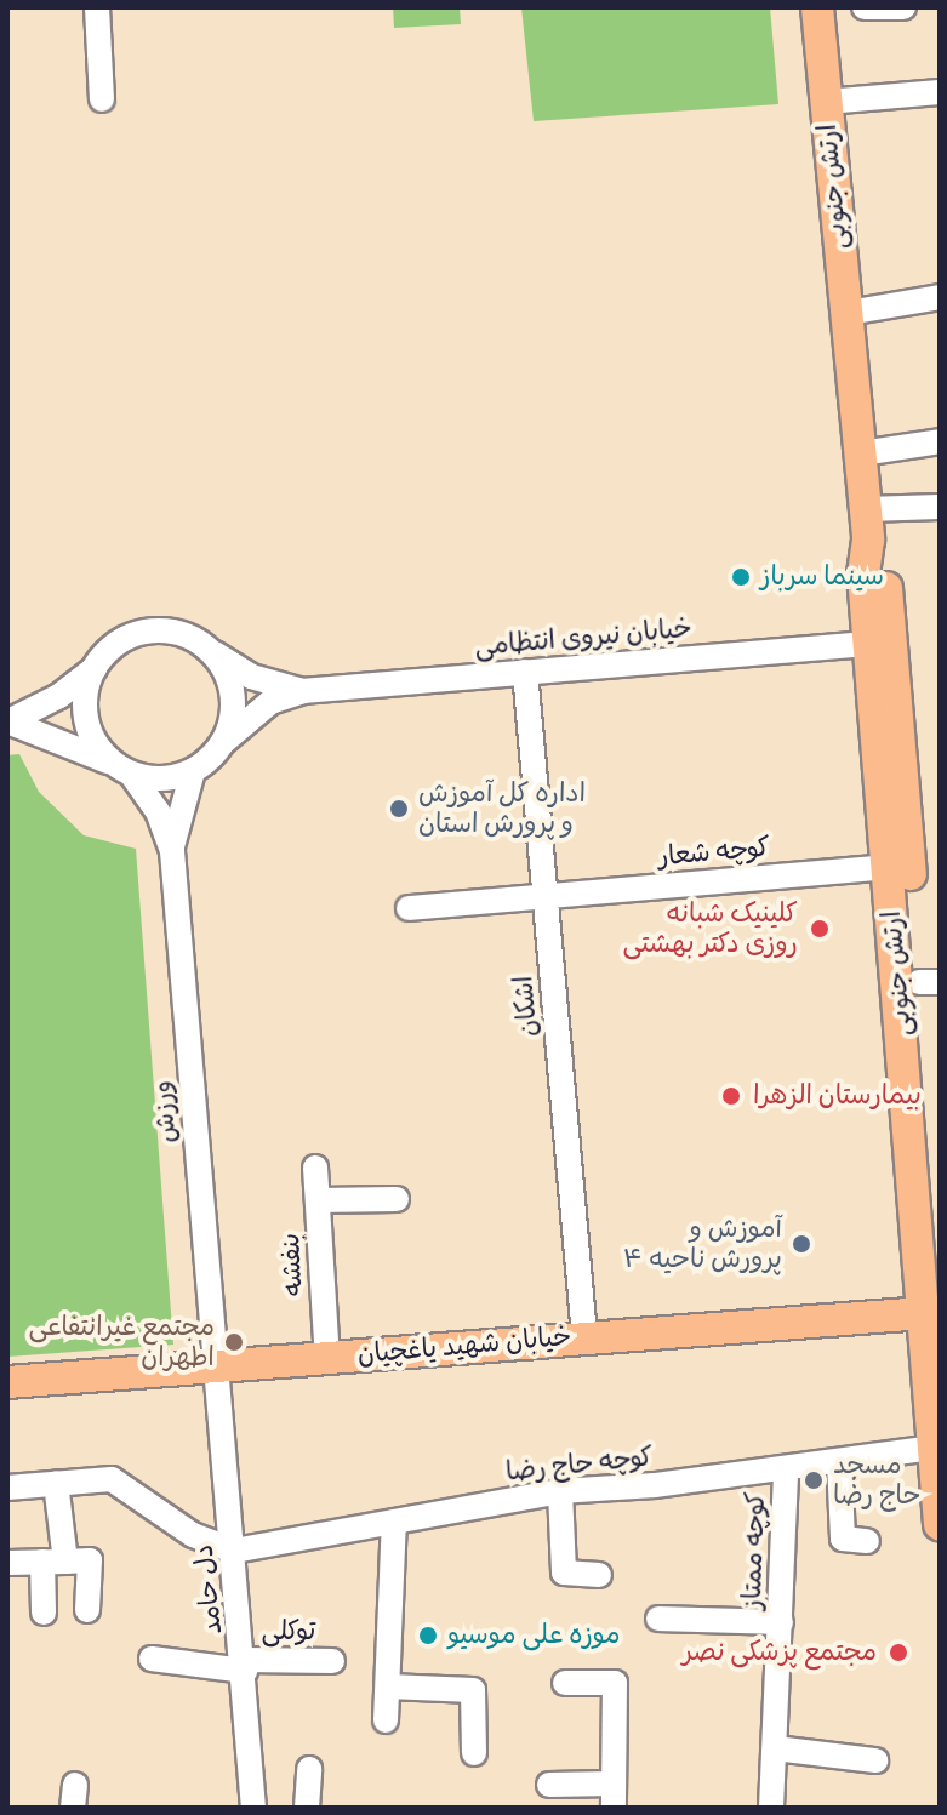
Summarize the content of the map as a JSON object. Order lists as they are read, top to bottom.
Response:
{
  "streets": {
    "main road": ["ارتش جنوبی", "خیابان شهید یاغچیان"],
    "street": [
      "خیابان نیروی انتظامی",
      "کوچه شعار",
      "اشکان",
      "ورزش",
      "بنفشه",
      "کوچه حاج رضا",
      "کوچه ممتاز",
      "دل حامد",
      "توکلی"
    ]
  },
  "crossings": [
    ["ارتش جنوبی", "خیابان نیروی انتظامی"],
    ["ارتش جنوبی", "کوچه شعار"],
    ["ارتش جنوبی", "خیابان شهید یاغچیان"],
    ["ارتش جنوبی", "کوچه حاج رضا"],
    ["خیابان نیروی انتظامی", "اشکان"],
    ["خیابان نیروی انتظامی", "ورزش"],
    ["کوچه شعار", "اشکان"],
    ["اشکان", "خیابان شهید یاغچیان"],
    ["ورزش", "خیابان شهید یاغچیان"],
    ["ورزش", "دل حامد"],
    ["بنفشه", "خیابان شهید یاغچیان"],
    ["خیابان شهید یاغچیان", "دل حامد"],
    ["کوچه حاج رضا", "کوچه ممتاز"],
    ["کوچه حاج رضا", "دل حامد"],
    ["دل حامد", "توکلی"]
  ],
  "places": [
    "سینما سرباز",
    "اداره کل آموزش و پرورش استان",
    "کلینیک شبانه روزی دکتر بهشتی",
    "بیمارستان الزهرا",
    "آموزش و پرورش ناحیه ۴",
    "مجتمع غیرانتفاعی اطهران",
    "مسجد حاج رضا",
    "موزه علی موسیو",
    "مجتمع پزشکی نصر"
  ]
}
